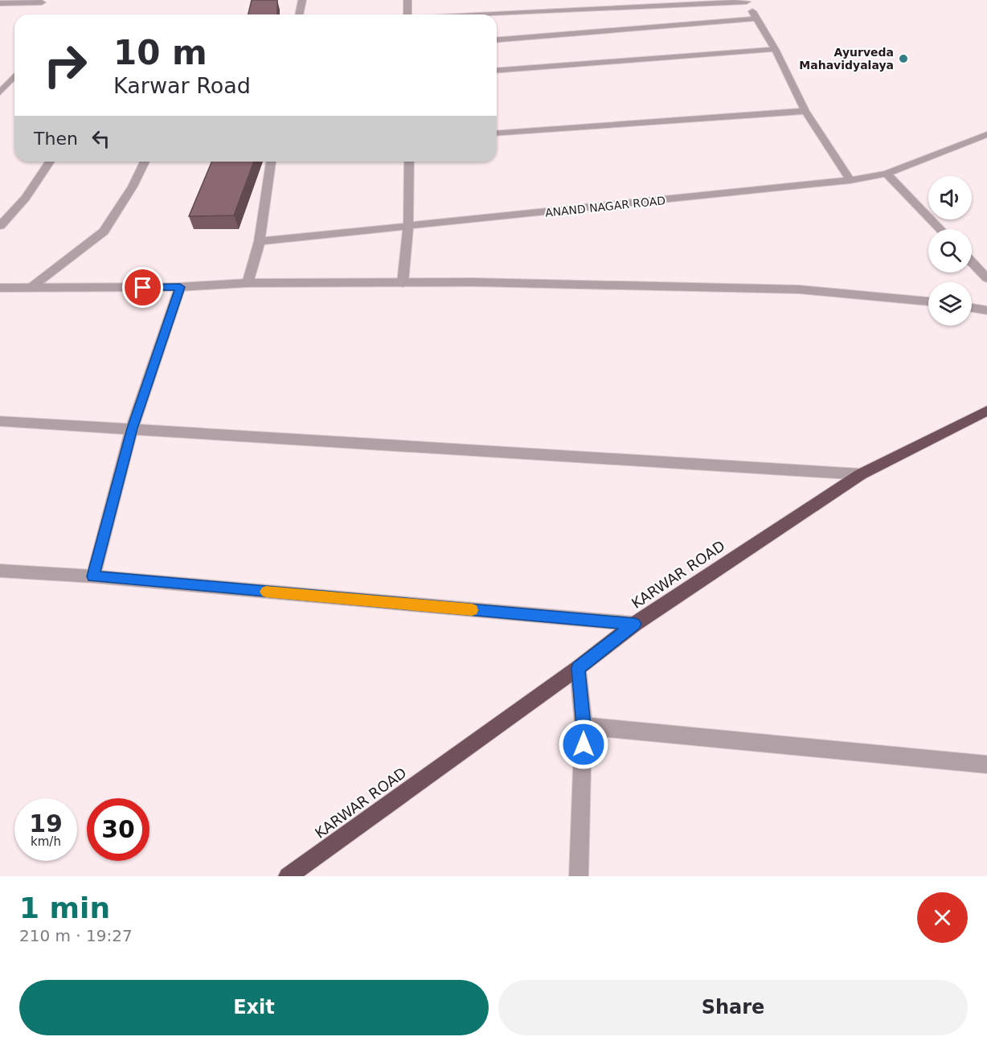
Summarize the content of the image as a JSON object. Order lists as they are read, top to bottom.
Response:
{
  "streets": {
    "highway": ["KARWAR ROAD"],
    "street": ["ANAND NAGAR ROAD"]
  },
  "places": ["Ayurveda Mahavidyalaya"],
  "page": {
    "turn": ["10 m", "Karwar Road"],
    "then": "Then",
    "speed": "19 km/h",
    "limit": "30",
    "heading": ["1 min", "210 m · 19:27"],
    "buttons": ["Exit", "Share"]
  }
}
